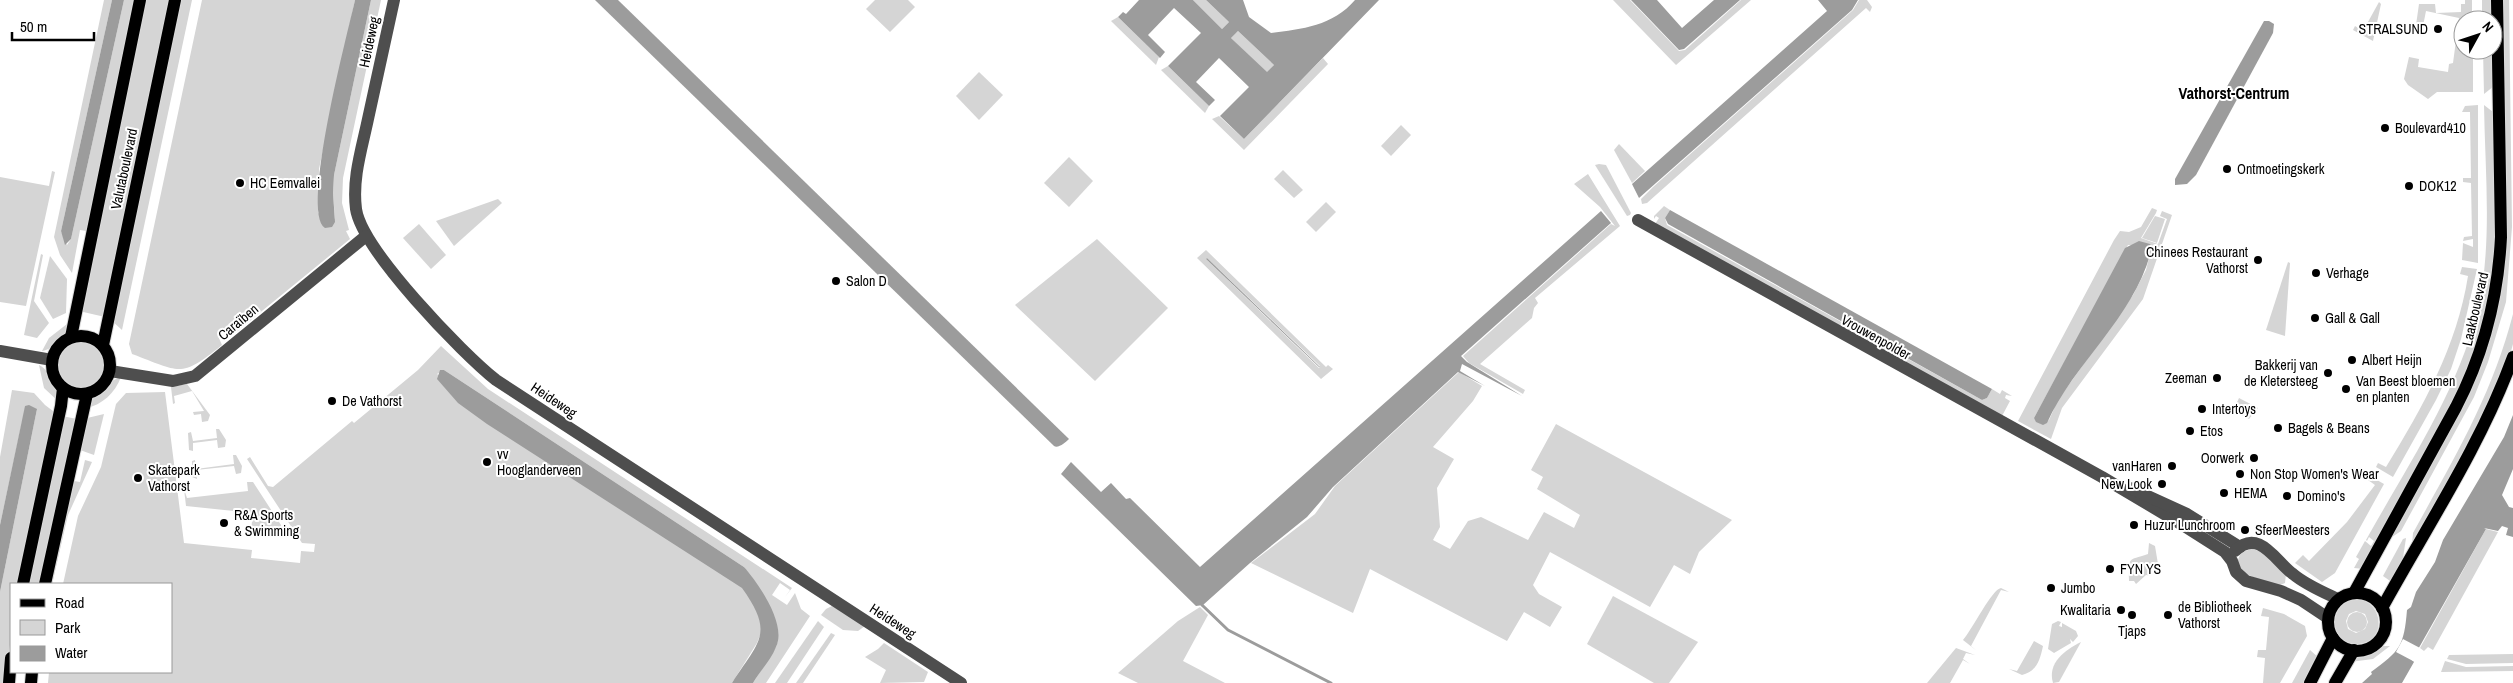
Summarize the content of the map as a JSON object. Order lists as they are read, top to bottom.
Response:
{
  "streets": {
    "main road": ["Valutaboulevard", "Laakboulevard"],
    "street": ["Heideweg", "Caraïben", "Vrouwenpolder"]
  },
  "crossings": [
    ["Heideweg", "Caraïben"],
    ["Valutaboulevard", "Caraïben"],
    ["Laakboulevard", "Vrouwenpolder"]
  ],
  "districts": ["Vathorst-Centrum"],
  "places": [
    "STRALSUND",
    "Boulevard410",
    "Ontmoetingskerk",
    "HC Eemvallei",
    "DOK12",
    "Chinees Restaurant Vathorst",
    "Verhage",
    "Salon D",
    "Gall & Gall",
    "Albert Heijn",
    "Bakkerij van de Kletersteeg",
    "Zeeman",
    "Van Beest bloemen en planten",
    "De Vathorst",
    "Intertoys",
    "Bagels & Beans",
    "Etos",
    "Oorwerk",
    "vv Hooglanderveen",
    "vanHaren",
    "Non Stop Women's Wear",
    "Skatepark Vathorst",
    "New Look",
    "HEMA",
    "Domino's",
    "R&A Sports & Swimming",
    "Huzur Lunchroom",
    "SfeerMeesters",
    "FYN YS",
    "Jumbo",
    "Kwalitaria",
    "Tjaps",
    "de Bibliotheek Vathorst"
  ],
  "legend": ["Road", "Park", "Water"],
  "scale_bar": "50 m",
  "north": "top right"
}
